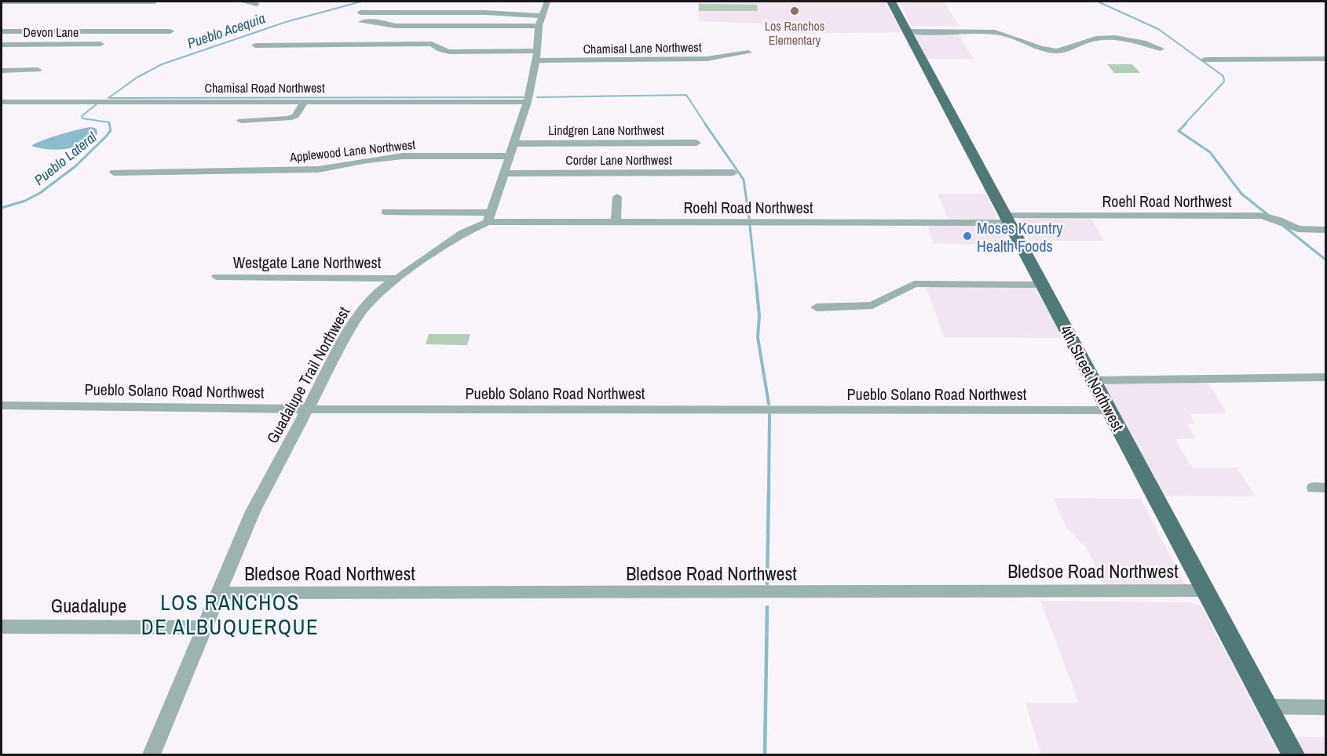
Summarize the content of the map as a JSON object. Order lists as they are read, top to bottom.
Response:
{
  "streets": {
    "main road": ["4th Street Northwest"],
    "street": [
      "Devon Lane",
      "Chamisal Lane Northwest",
      "Chamisal Road Northwest",
      "Lindgren Lane Northwest",
      "Applewood Lane Northwest",
      "Corder Lane Northwest",
      "Roehl Road Northwest",
      "Westgate Lane Northwest",
      "Guadalupe Trail Northwest",
      "Pueblo Solano Road Northwest",
      "Bledsoe Road Northwest",
      "Guadalupe"
    ]
  },
  "crossings": [
    ["Roehl Road Northwest", "Guadalupe Trail Northwest"],
    ["Roehl Road Northwest", "4th Street Northwest"],
    ["Westgate Lane Northwest", "Guadalupe Trail Northwest"],
    ["Guadalupe Trail Northwest", "Pueblo Solano Road Northwest"],
    ["Guadalupe Trail Northwest", "Bledsoe Road Northwest"],
    ["Guadalupe Trail Northwest", "Guadalupe"],
    ["4th Street Northwest", "Pueblo Solano Road Northwest"],
    ["4th Street Northwest", "Bledsoe Road Northwest"]
  ],
  "districts": ["LOS RANCHOS DE ALBUQUERQUE"],
  "water": ["Pueblo Acequia", "Pueblo Lateral"],
  "places": ["Los Ranchos Elementary", "Moses Kountry Health Foods"]
}
